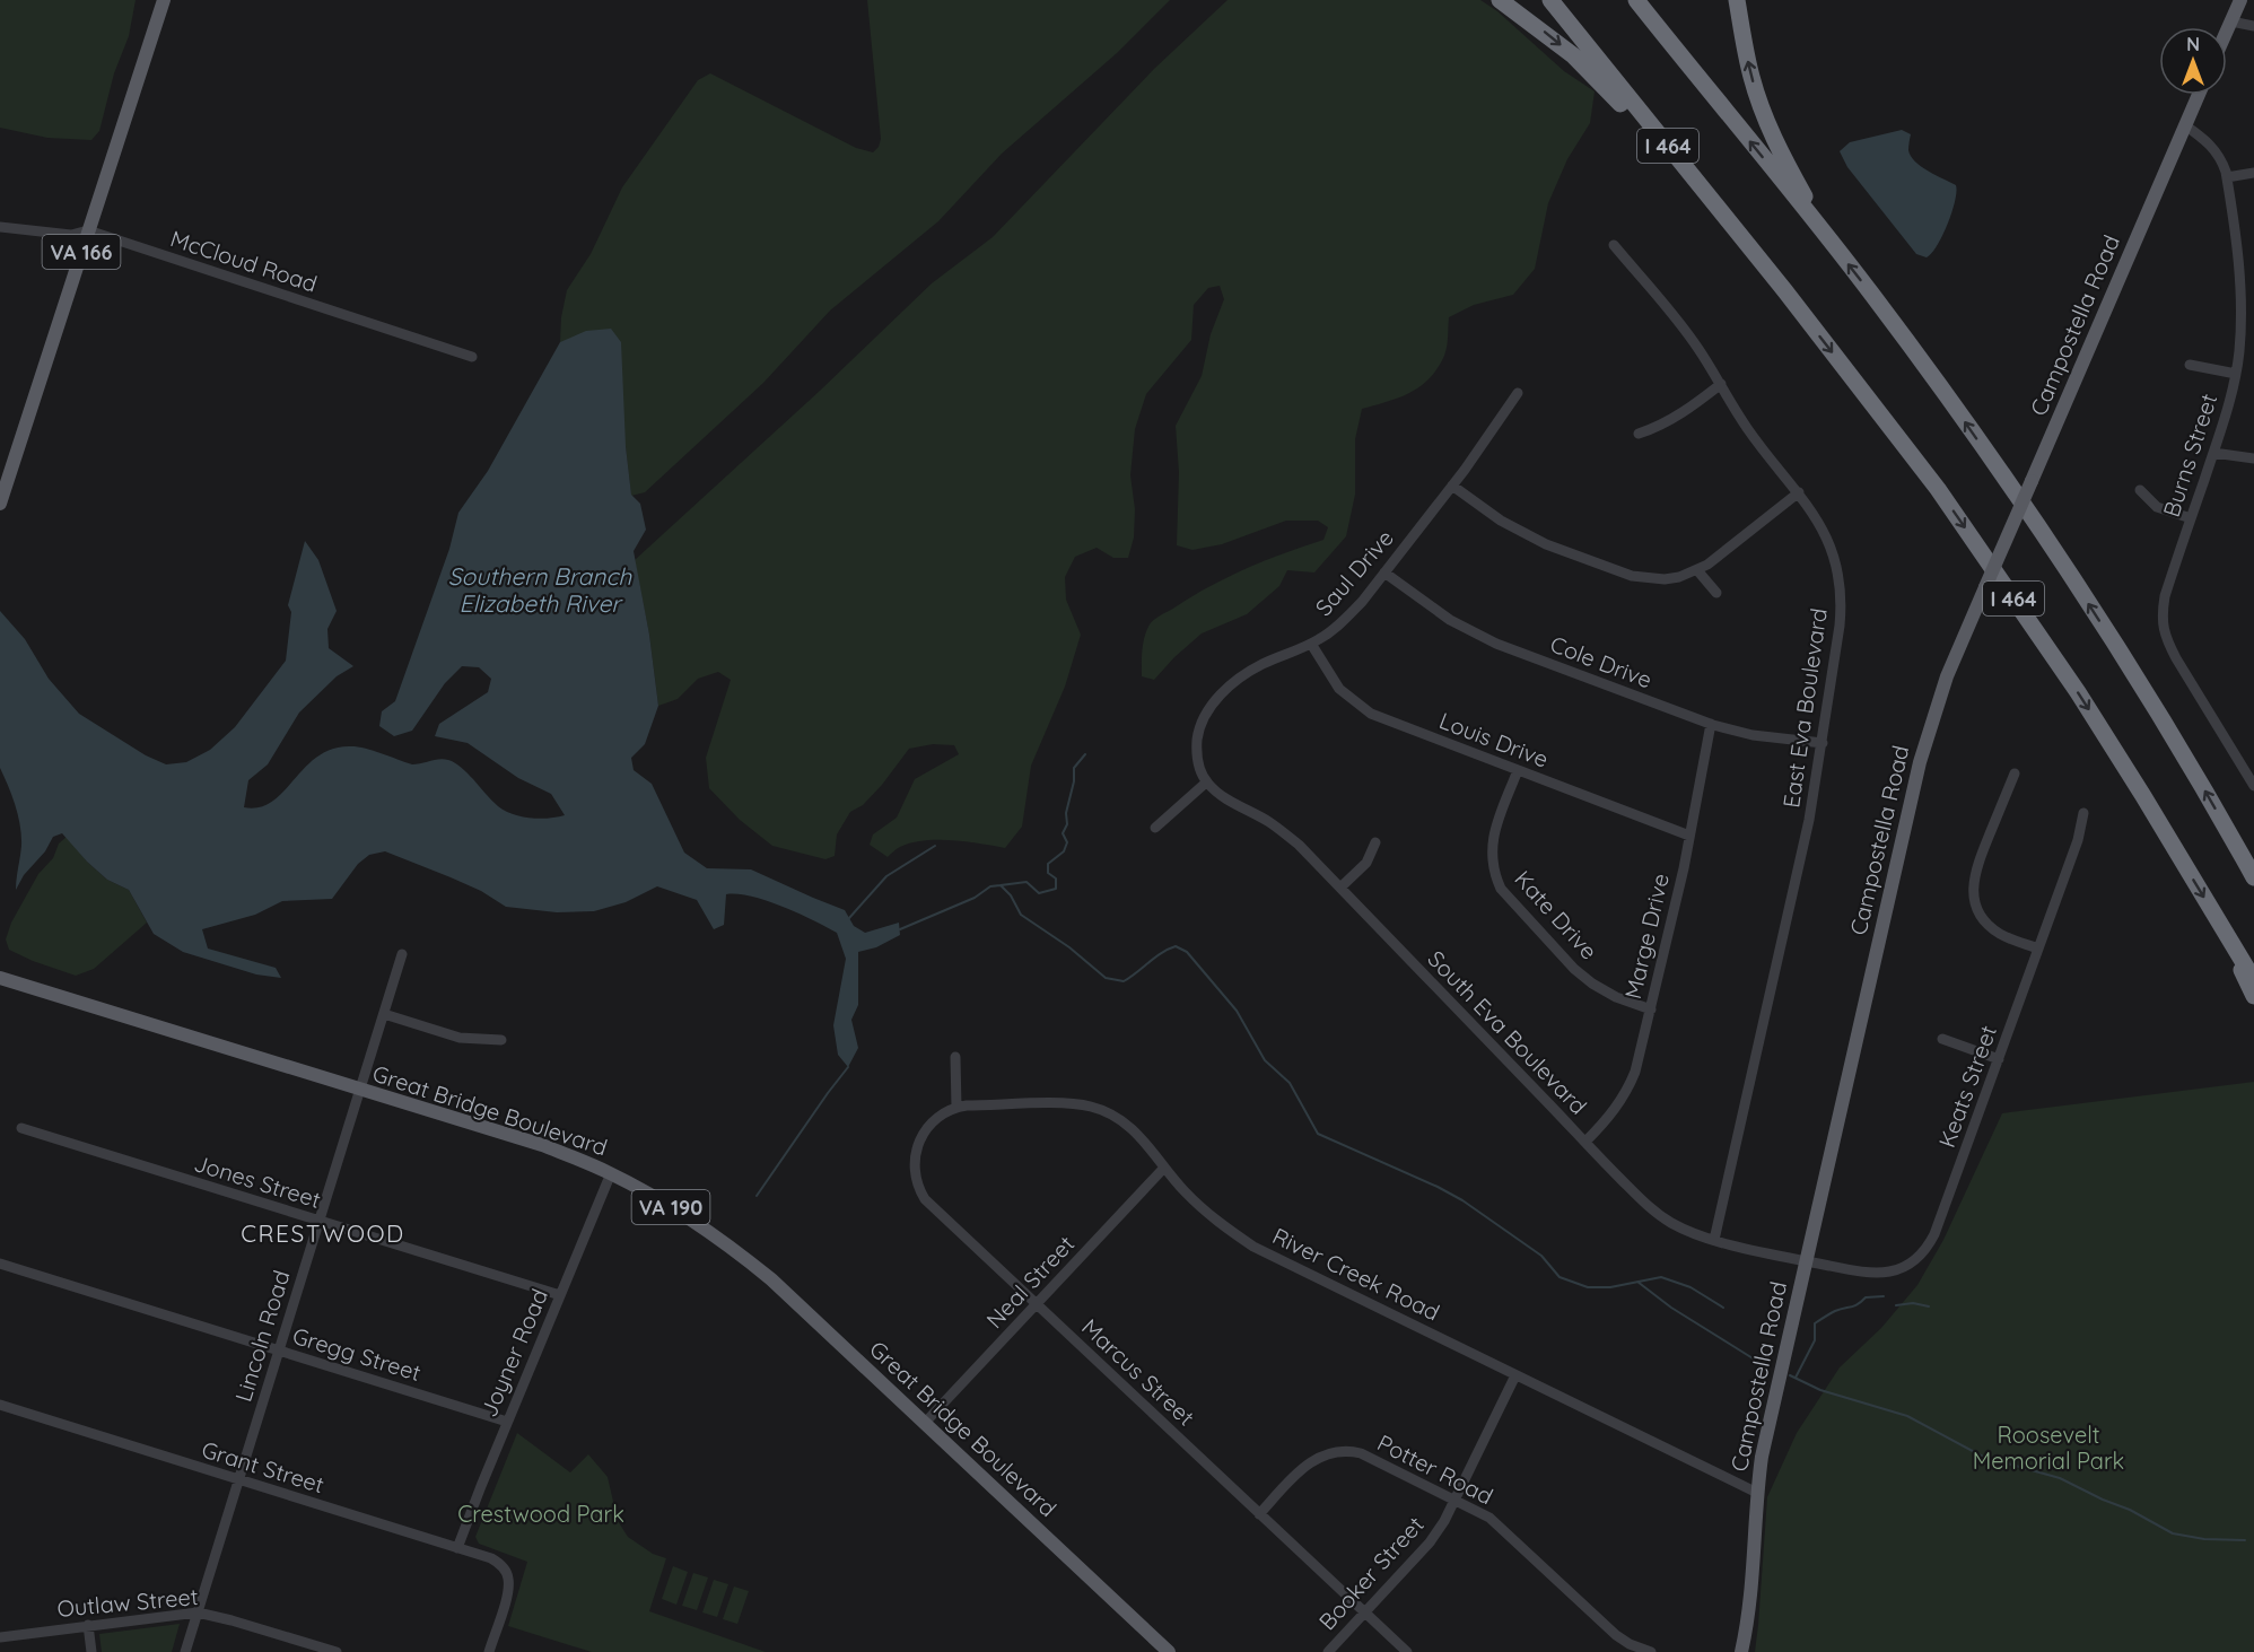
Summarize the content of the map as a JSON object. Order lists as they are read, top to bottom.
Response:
{
  "streets": {
    "highway": ["I 464"],
    "main road": [
      "VA 166",
      "Campostella Road",
      "Great Bridge Boulevard",
      "VA 190"
    ],
    "street": [
      "McCloud Road",
      "Burns Street",
      "Saul Drive",
      "Cole Drive",
      "East Eva Boulevard",
      "Louis Drive",
      "Kate Drive",
      "Marge Drive",
      "South Eva Boulevard",
      "Keats Street",
      "Jones Street",
      "River Creek Road",
      "Neal Street",
      "Lincoln Road",
      "Joyner Road",
      "Gregg Street",
      "Marcus Street",
      "Grant Street",
      "Potter Road",
      "Booker Street",
      "Outlaw Street"
    ]
  },
  "crossings": [
    ["VA 166", "McCloud Road"],
    ["Campostella Road", "Burns Street"],
    ["Campostella Road", "South Eva Boulevard"],
    ["Campostella Road", "Keats Street"],
    ["Campostella Road", "River Creek Road"],
    ["Saul Drive", "Cole Drive"],
    ["Saul Drive", "Louis Drive"],
    ["Saul Drive", "South Eva Boulevard"],
    ["Cole Drive", "East Eva Boulevard"],
    ["Cole Drive", "Marge Drive"],
    ["East Eva Boulevard", "South Eva Boulevard"],
    ["Louis Drive", "Kate Drive"],
    ["Louis Drive", "Marge Drive"],
    ["Kate Drive", "Marge Drive"],
    ["Marge Drive", "South Eva Boulevard"],
    ["South Eva Boulevard", "Keats Street"],
    ["Great Bridge Boulevard", "Neal Street"],
    ["Great Bridge Boulevard", "Lincoln Road"],
    ["Great Bridge Boulevard", "Joyner Road"],
    ["Jones Street", "Lincoln Road"],
    ["Jones Street", "Joyner Road"],
    ["River Creek Road", "Neal Street"],
    ["River Creek Road", "Marcus Street"],
    ["River Creek Road", "Booker Street"],
    ["Neal Street", "Marcus Street"],
    ["Lincoln Road", "Gregg Street"],
    ["Lincoln Road", "Grant Street"],
    ["Lincoln Road", "Outlaw Street"],
    ["Joyner Road", "Gregg Street"],
    ["Joyner Road", "Grant Street"],
    ["Marcus Street", "Potter Road"],
    ["Marcus Street", "Booker Street"],
    ["Potter Road", "Booker Street"]
  ],
  "districts": ["CRESTWOOD"],
  "water": ["Southern Branch Elizabeth River"],
  "parks": ["Roosevelt Memorial Park", "Crestwood Park"],
  "north": "top"
}
